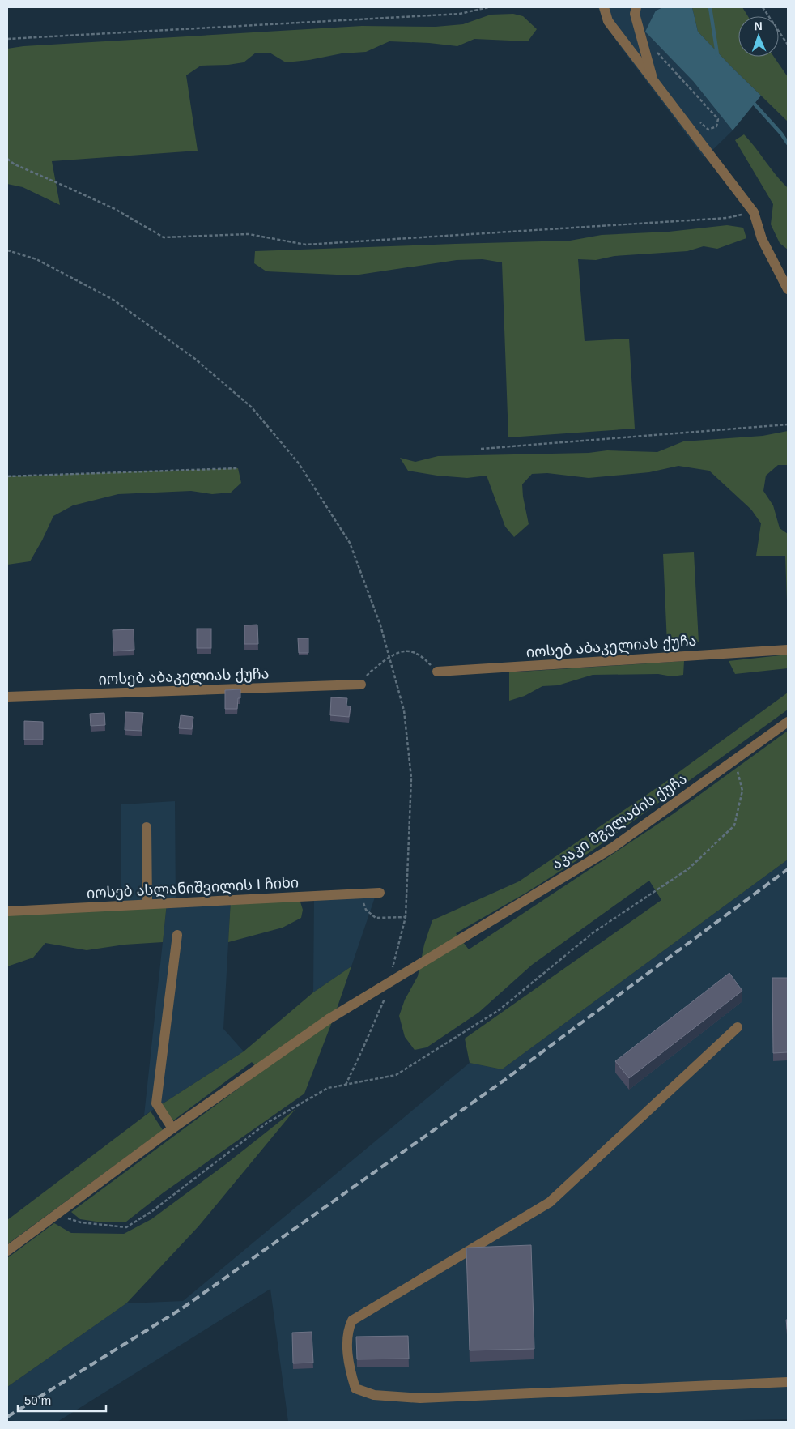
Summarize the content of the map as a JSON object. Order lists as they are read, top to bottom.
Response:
{
  "streets": {
    "street": ["იოსებ აბაკელიას ქუჩა", "აკაკი მგელაძის ქუჩა", "იოსებ ასლანიშვილის I ჩიხი"]
  },
  "scale_bar": "50 m",
  "north": "top"
}
